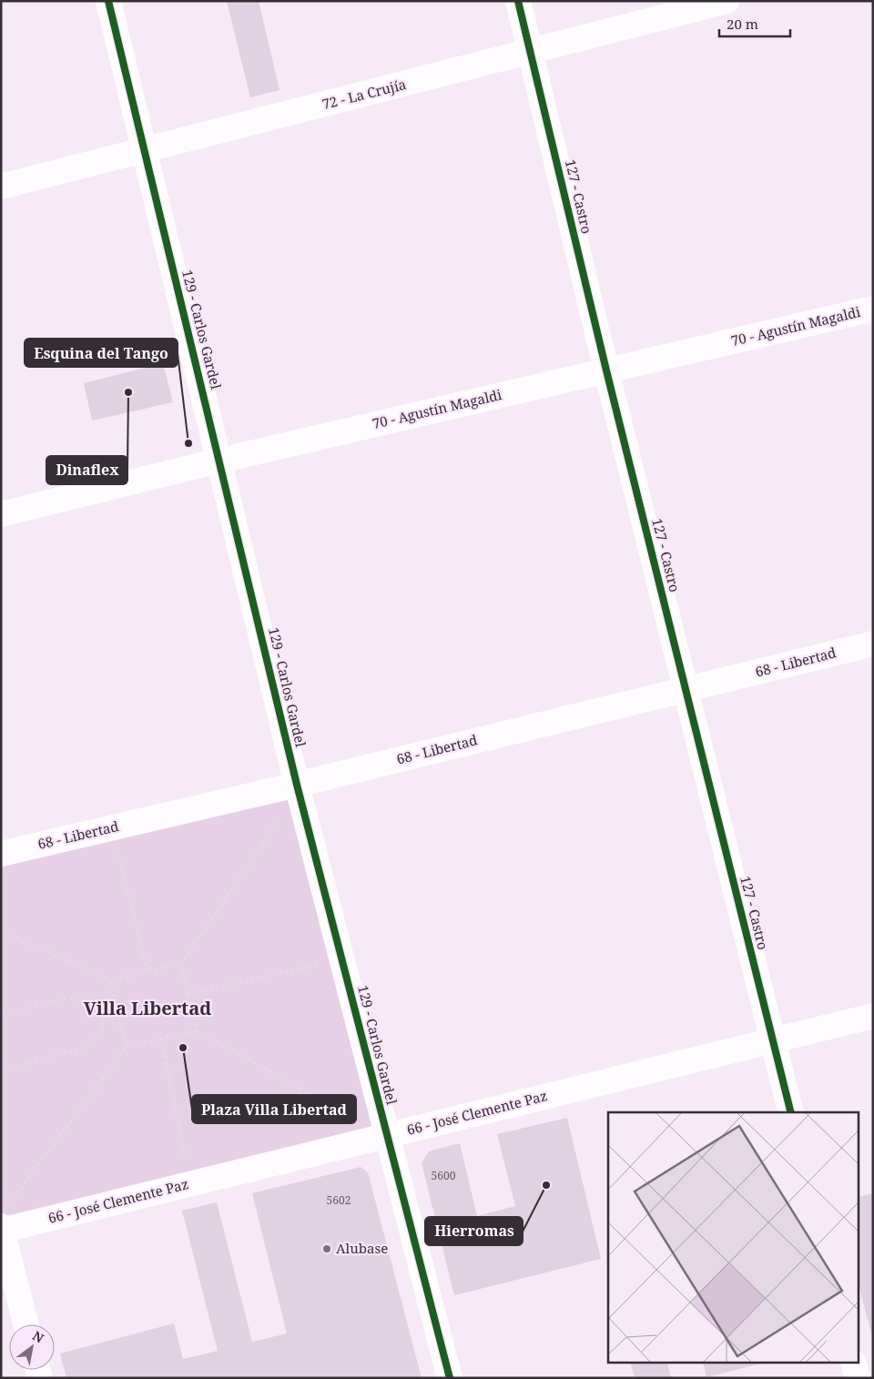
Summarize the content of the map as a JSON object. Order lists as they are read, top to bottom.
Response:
{
  "streets": {
    "street": [
      "72 - La Crujía",
      "127 - Castro",
      "70 - Agustín Magaldi",
      "129 - Carlos Gardel",
      "68 - Libertad",
      "66 - José Clemente Paz"
    ]
  },
  "crossings": [
    ["72 - La Crujía", "127 - Castro"],
    ["72 - La Crujía", "129 - Carlos Gardel"],
    ["127 - Castro", "70 - Agustín Magaldi"],
    ["127 - Castro", "68 - Libertad"],
    ["127 - Castro", "66 - José Clemente Paz"],
    ["70 - Agustín Magaldi", "129 - Carlos Gardel"],
    ["129 - Carlos Gardel", "68 - Libertad"],
    ["129 - Carlos Gardel", "66 - José Clemente Paz"]
  ],
  "districts": ["Villa Libertad"],
  "places": [
    "Dinaflex",
    "Esquina del Tango",
    "Plaza Villa Libertad",
    "Hierromas",
    "Alubase"
  ],
  "house_numbers": ["5600", "5602"],
  "scale_bar": "20 m",
  "north": "top right"
}
